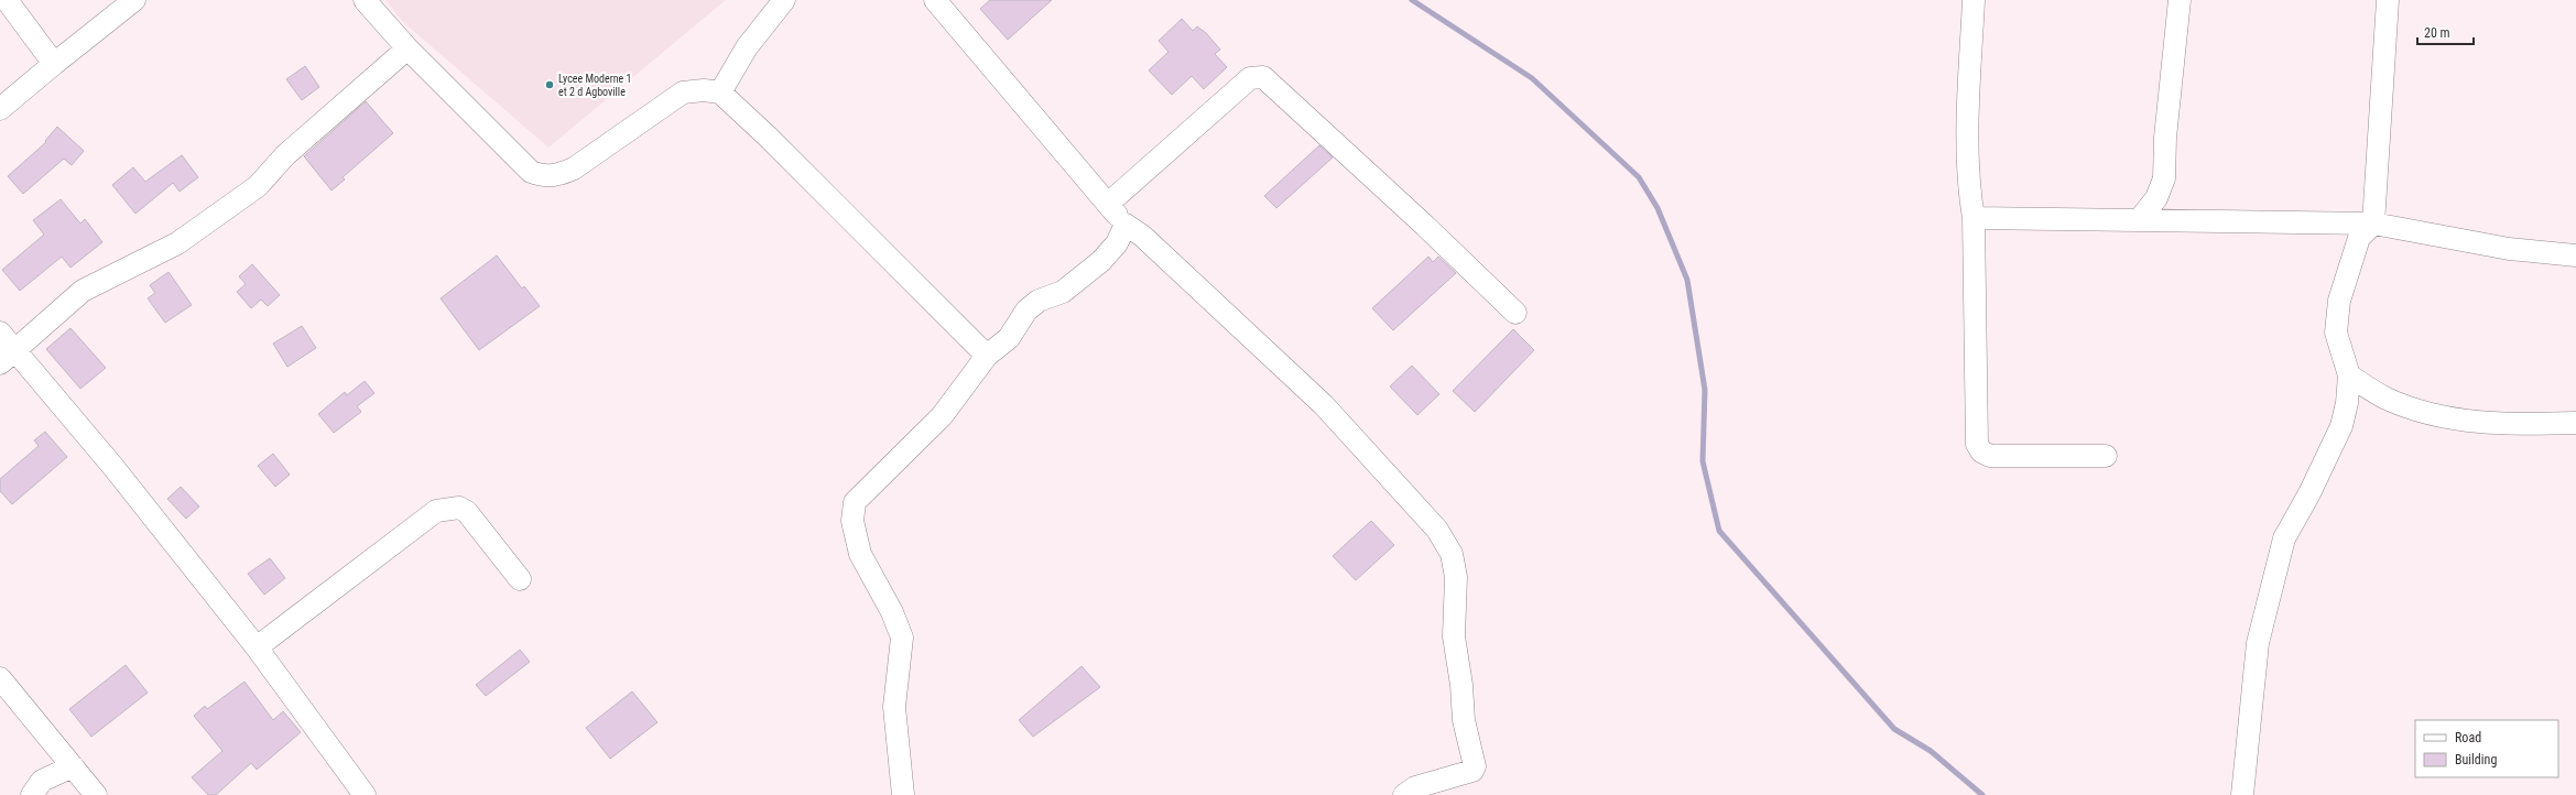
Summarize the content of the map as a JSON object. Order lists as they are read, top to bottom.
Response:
{
  "places": ["Lycee Moderne 1 et 2 d Agboville"],
  "legend": ["Road", "Building"],
  "scale_bar": "20 m"
}
